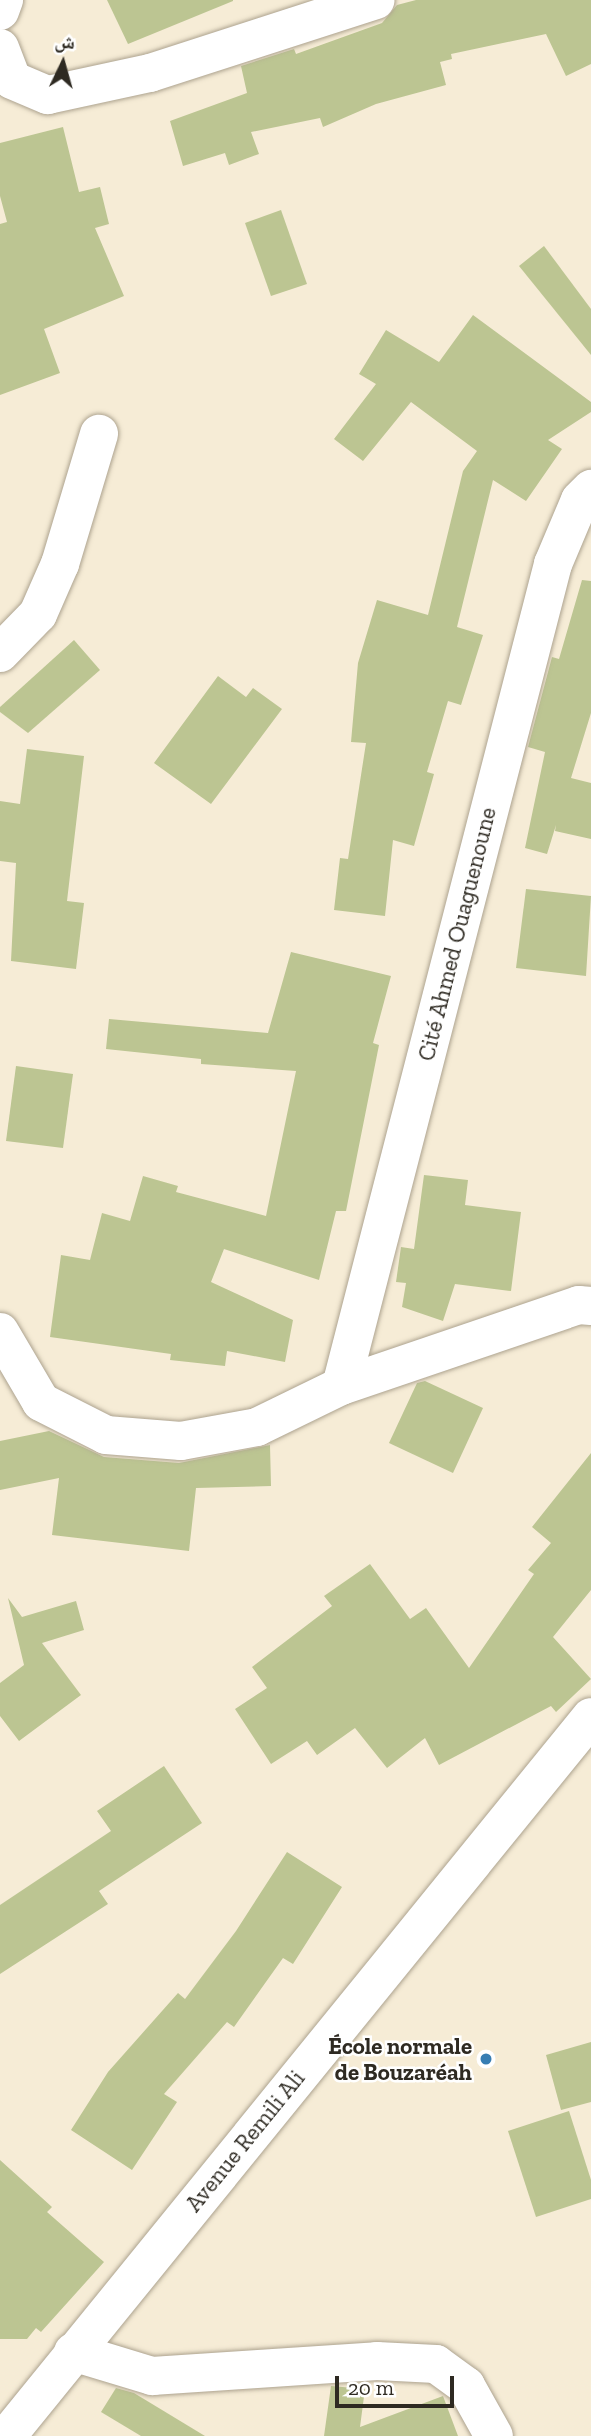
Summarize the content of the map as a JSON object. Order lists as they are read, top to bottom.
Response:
{
  "streets": {
    "street": ["Cité Ahmed Ouaguenoune", "Avenue Remili Ali"]
  },
  "places": ["École normale de Bouzaréah"],
  "scale_bar": "20 m",
  "north": "top"
}
